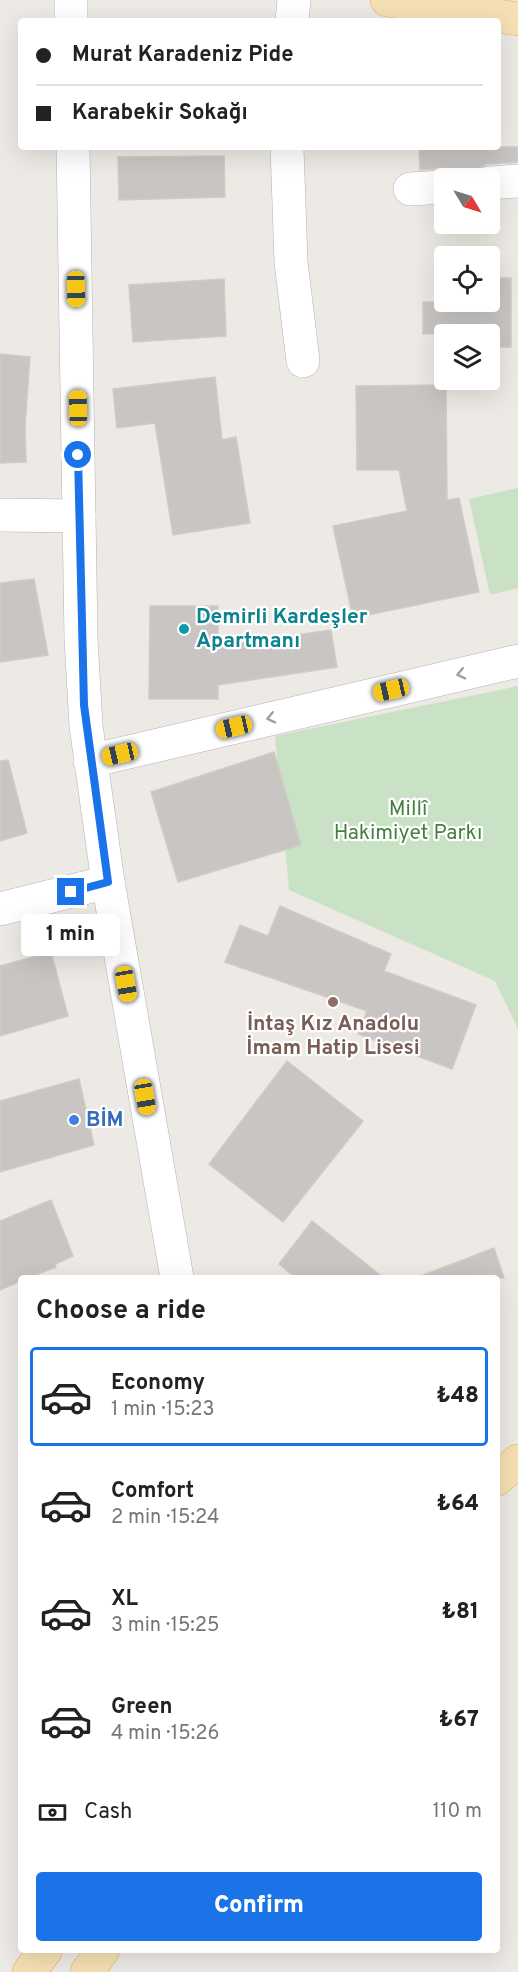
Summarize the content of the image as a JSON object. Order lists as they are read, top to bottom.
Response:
{
  "parks": ["Millî Hakimiyet Parkı"],
  "places": ["Demirli Kardeşler Apartmanı", "İntaş Kız Anadolu İmam Hatip Lisesi", "BİM"],
  "north": "bottom right",
  "page": {
    "banner": ["Murat Karadeniz Pide", "Karabekir Sokağı"],
    "bubble": "1 min",
    "heading": "Choose a ride",
    "list": [
      {
        "name": "Economy",
        "note": "1 min · 15:23",
        "value": "₺48"
      },
      {
        "name": "Comfort",
        "note": "2 min · 15:24",
        "value": "₺64"
      },
      {
        "name": "XL",
        "note": "3 min · 15:25",
        "value": "₺81"
      },
      {
        "name": "Green",
        "note": "4 min · 15:26",
        "value": "₺67"
      }
    ],
    "pay": ["Cash", "110 m"],
    "buttons": "Confirm"
  }
}
